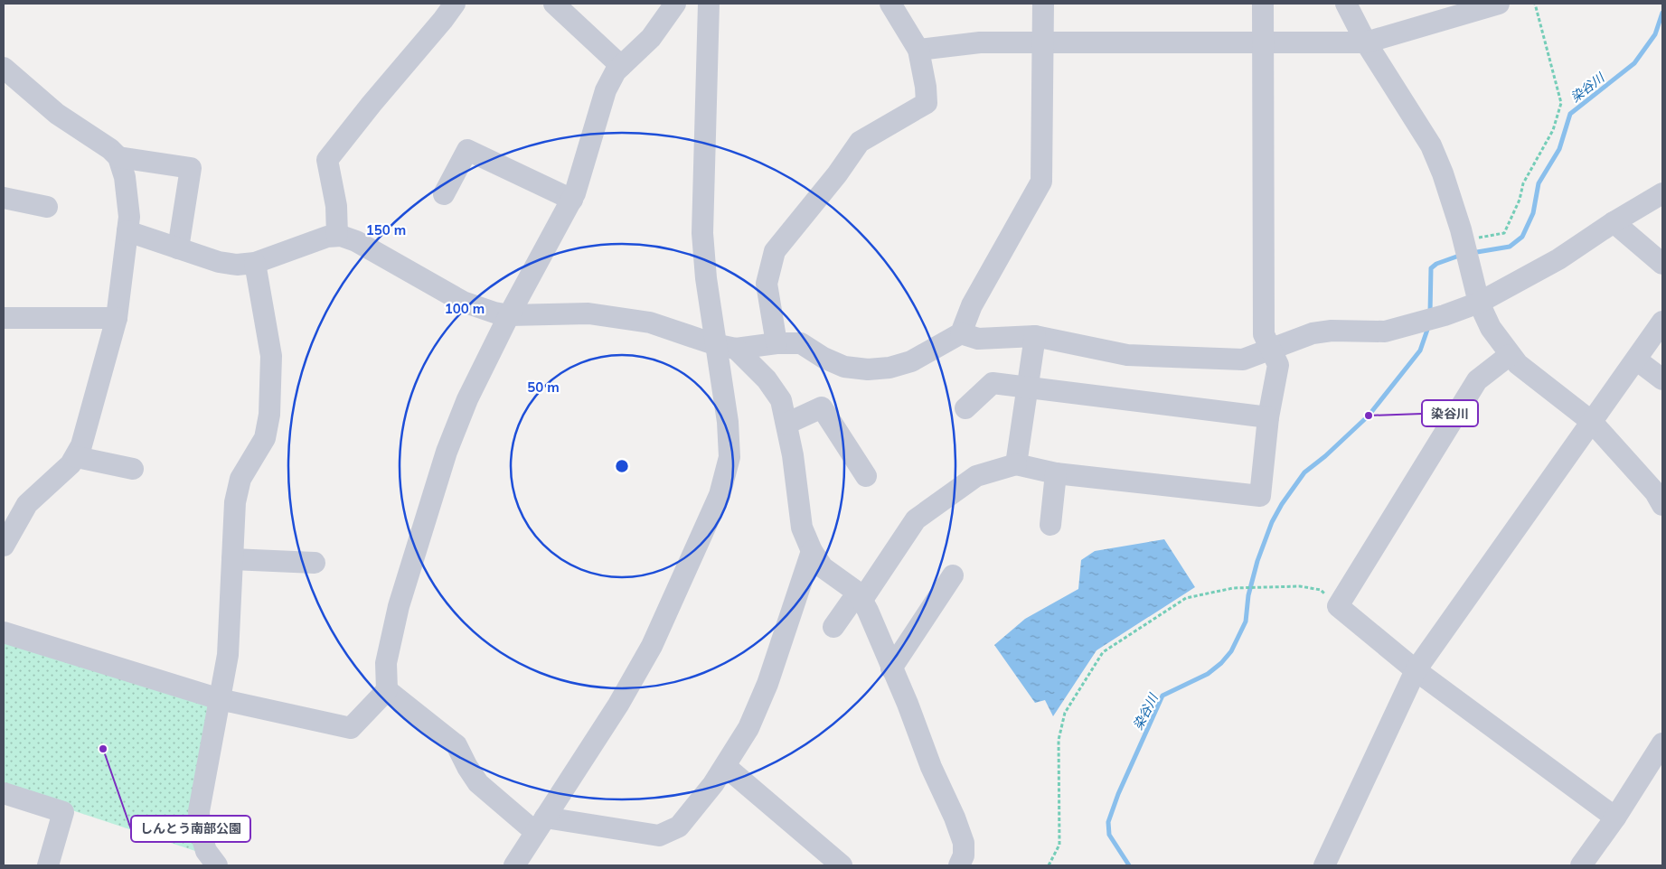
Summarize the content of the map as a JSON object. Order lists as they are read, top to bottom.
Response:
{
  "water": ["染谷川"],
  "places": ["染谷川", "しんとう南部公園"],
  "rings": ["150 m", "100 m", "50 m"]
}
